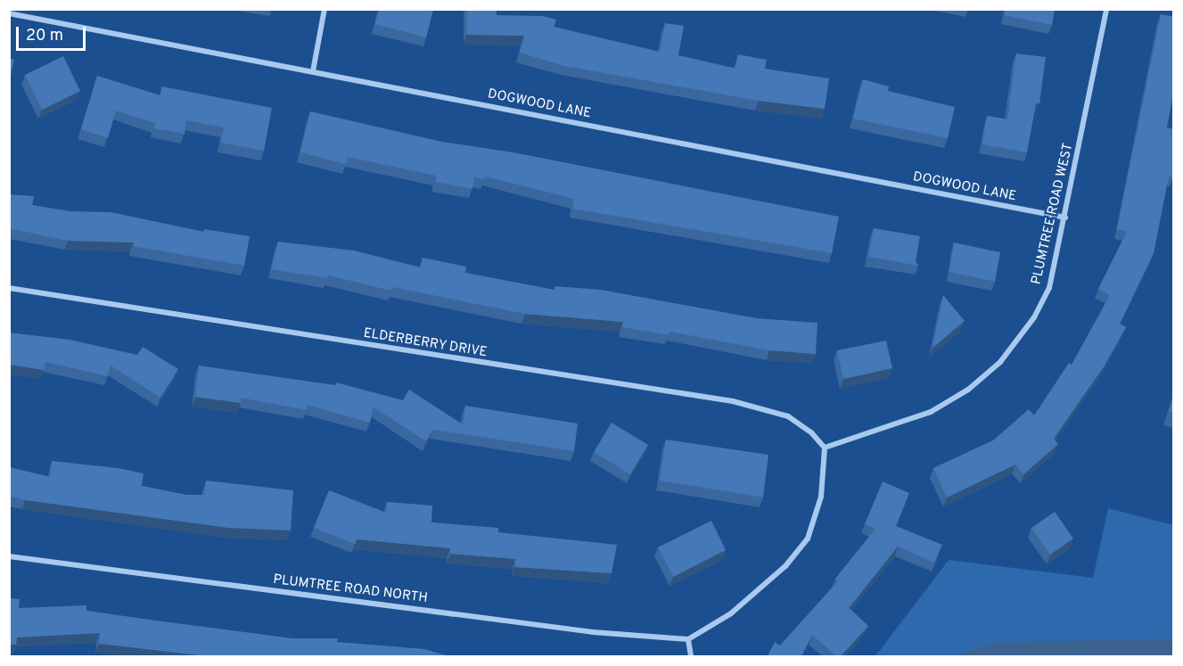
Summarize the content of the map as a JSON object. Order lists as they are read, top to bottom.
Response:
{
  "streets": {
    "street": [
      "DOGWOOD LANE",
      "PLUMTREE ROAD WEST",
      "ELDERBERRY DRIVE",
      "PLUMTREE ROAD NORTH"
    ]
  },
  "crossings": [
    ["DOGWOOD LANE", "PLUMTREE ROAD WEST"],
    ["PLUMTREE ROAD WEST", "ELDERBERRY DRIVE"]
  ],
  "scale_bar": "20 m"
}
